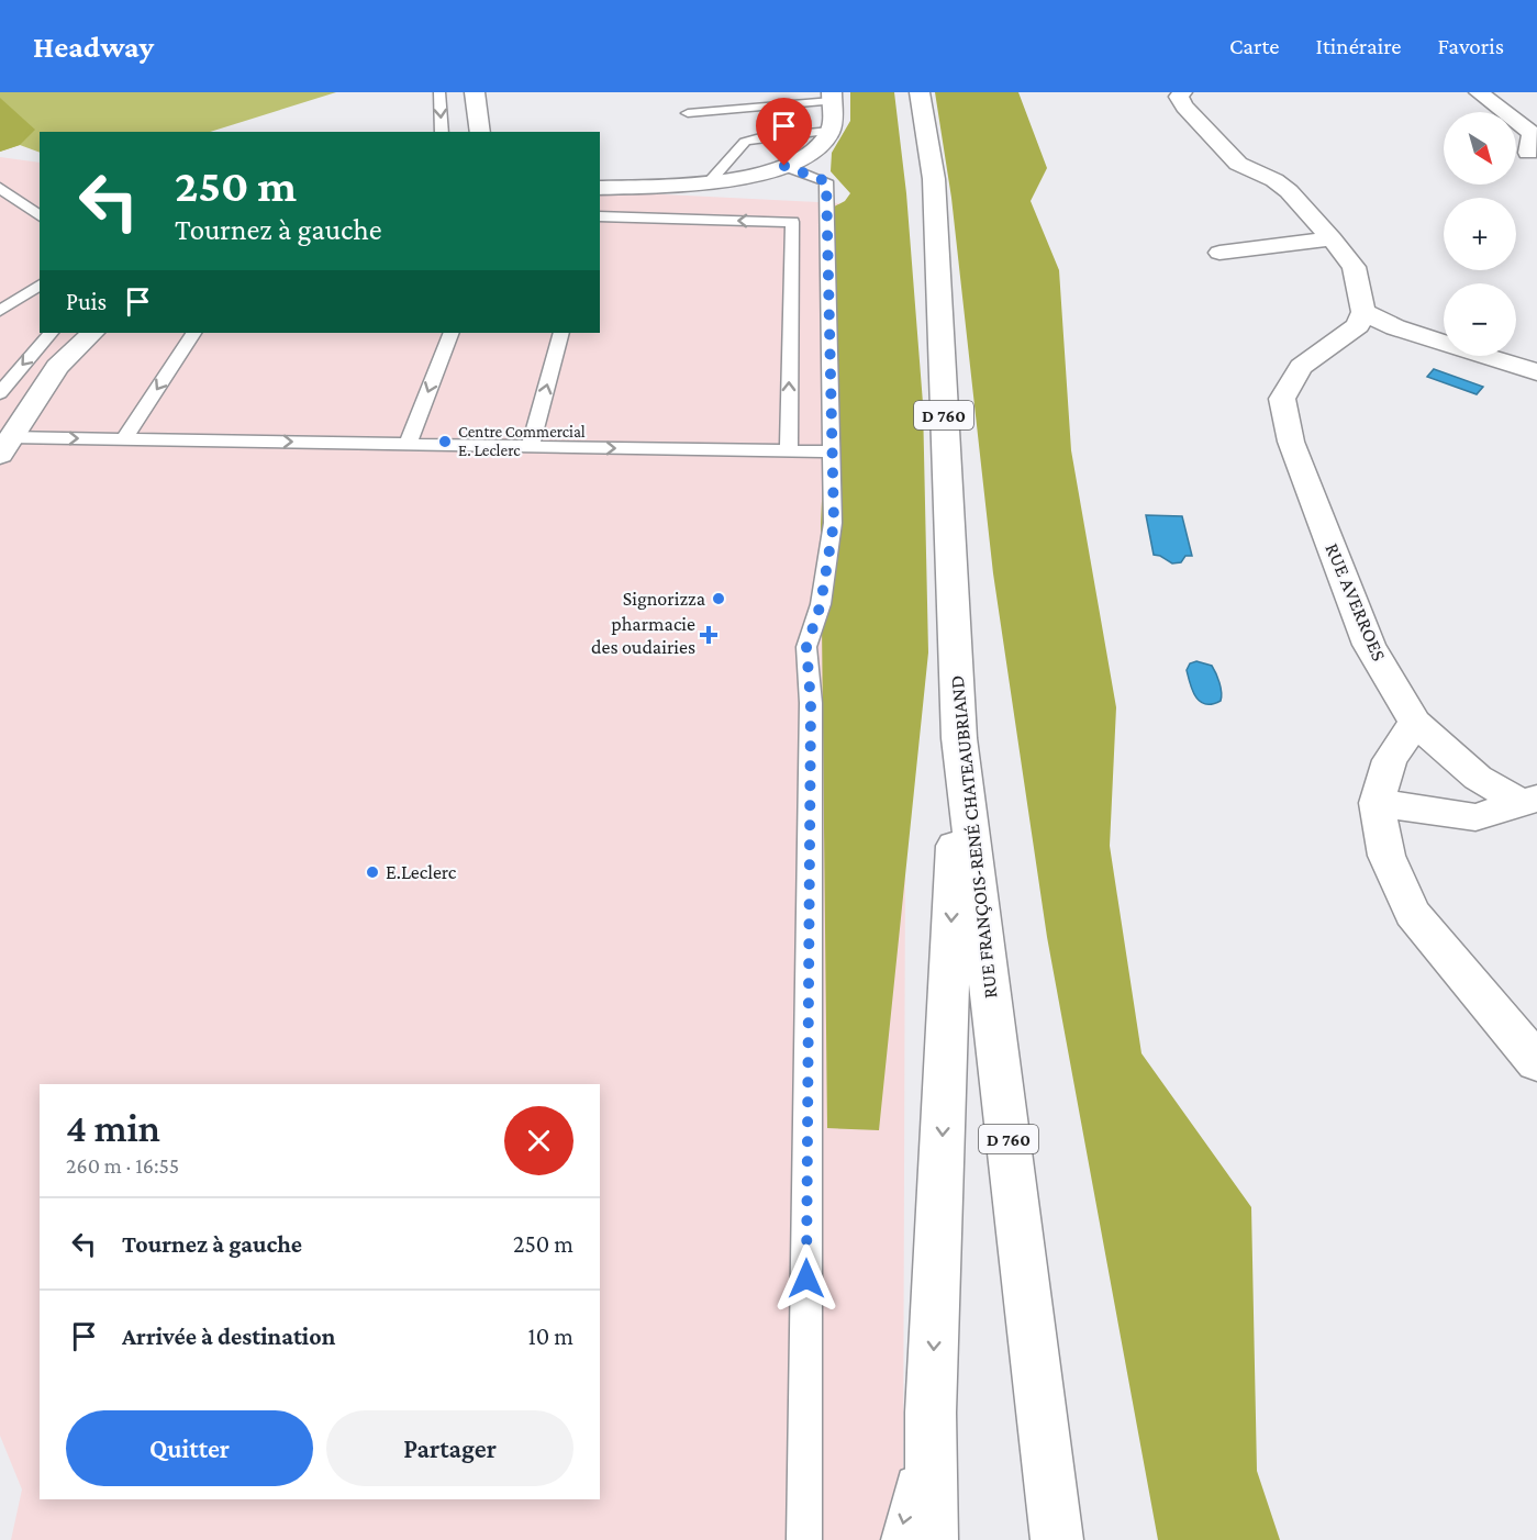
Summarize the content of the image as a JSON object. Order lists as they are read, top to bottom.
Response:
{
  "streets": {
    "street": ["D 760", "RUE AVERROES", "RUE FRANÇOIS-RENÉ CHATEAUBRIAND"]
  },
  "places": {
    "other": ["Centre Commercial E. Leclerc", "Signorizza", "E.Leclerc"],
    "health": ["pharmacie des oudairies"]
  },
  "north": "bottom right",
  "page": {
    "header": "Headway",
    "nav": ["Carte", "Itinéraire", "Favoris"],
    "map_buttons": ["+", "−"],
    "turn": ["250 m", "Tournez à gauche"],
    "then": "Puis",
    "heading": ["4 min", "260 m · 16:55"],
    "list": [
      {
        "name": "Tournez à gauche",
        "value": "250 m"
      },
      {
        "name": "Arrivée à destination",
        "value": "10 m"
      }
    ],
    "buttons": ["Quitter", "Partager"]
  }
}
